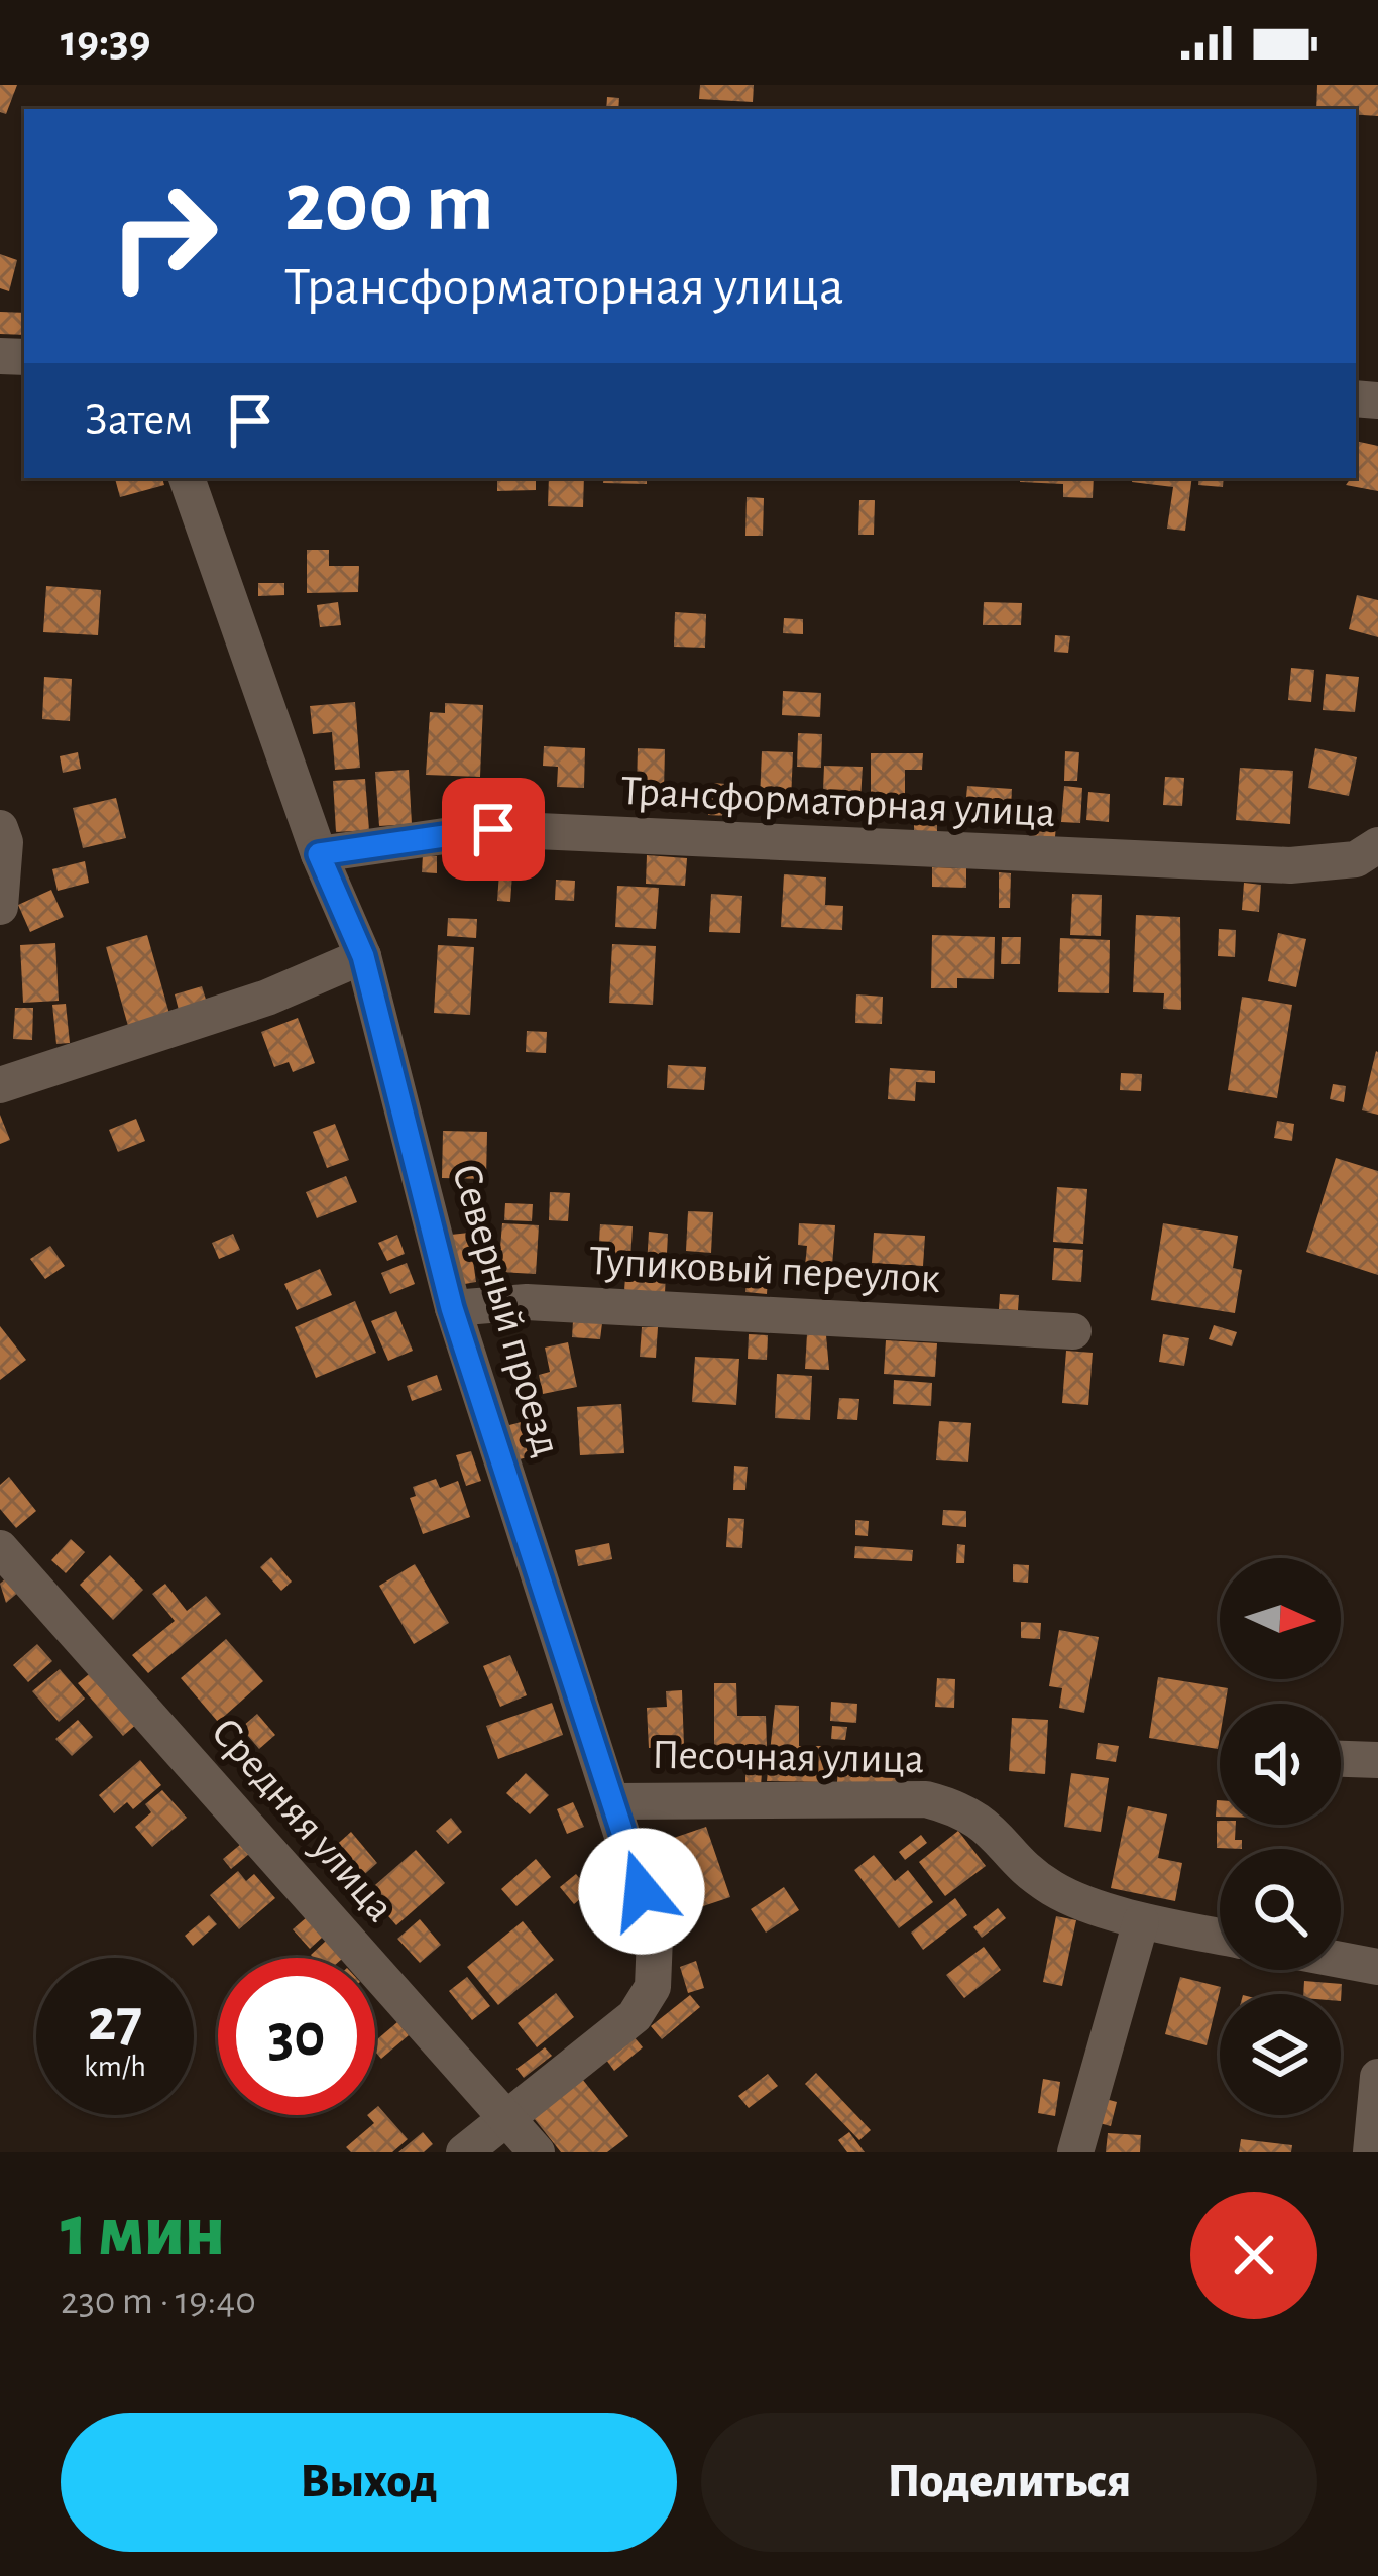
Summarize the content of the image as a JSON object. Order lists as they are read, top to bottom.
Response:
{
  "streets": {
    "street": [
      "Трансформаторная улица",
      "Тупиковый переулок",
      "Северный проезд",
      "Песочная улица",
      "Средняя улица"
    ]
  },
  "crossings": [
    ["Трансформаторная улица", "Северный проезд"],
    ["Тупиковый переулок", "Северный проезд"],
    ["Северный проезд", "Песочная улица"],
    ["Северный проезд", "Средняя улица"]
  ],
  "north": "right",
  "page": {
    "status": "19:39",
    "turn": ["200 m", "Трансформаторная улица"],
    "then": "Затем",
    "speed": "27 km/h",
    "limit": "30",
    "heading": ["1 мин", "230 m · 19:40"],
    "buttons": ["Выход", "Поделиться"]
  }
}
